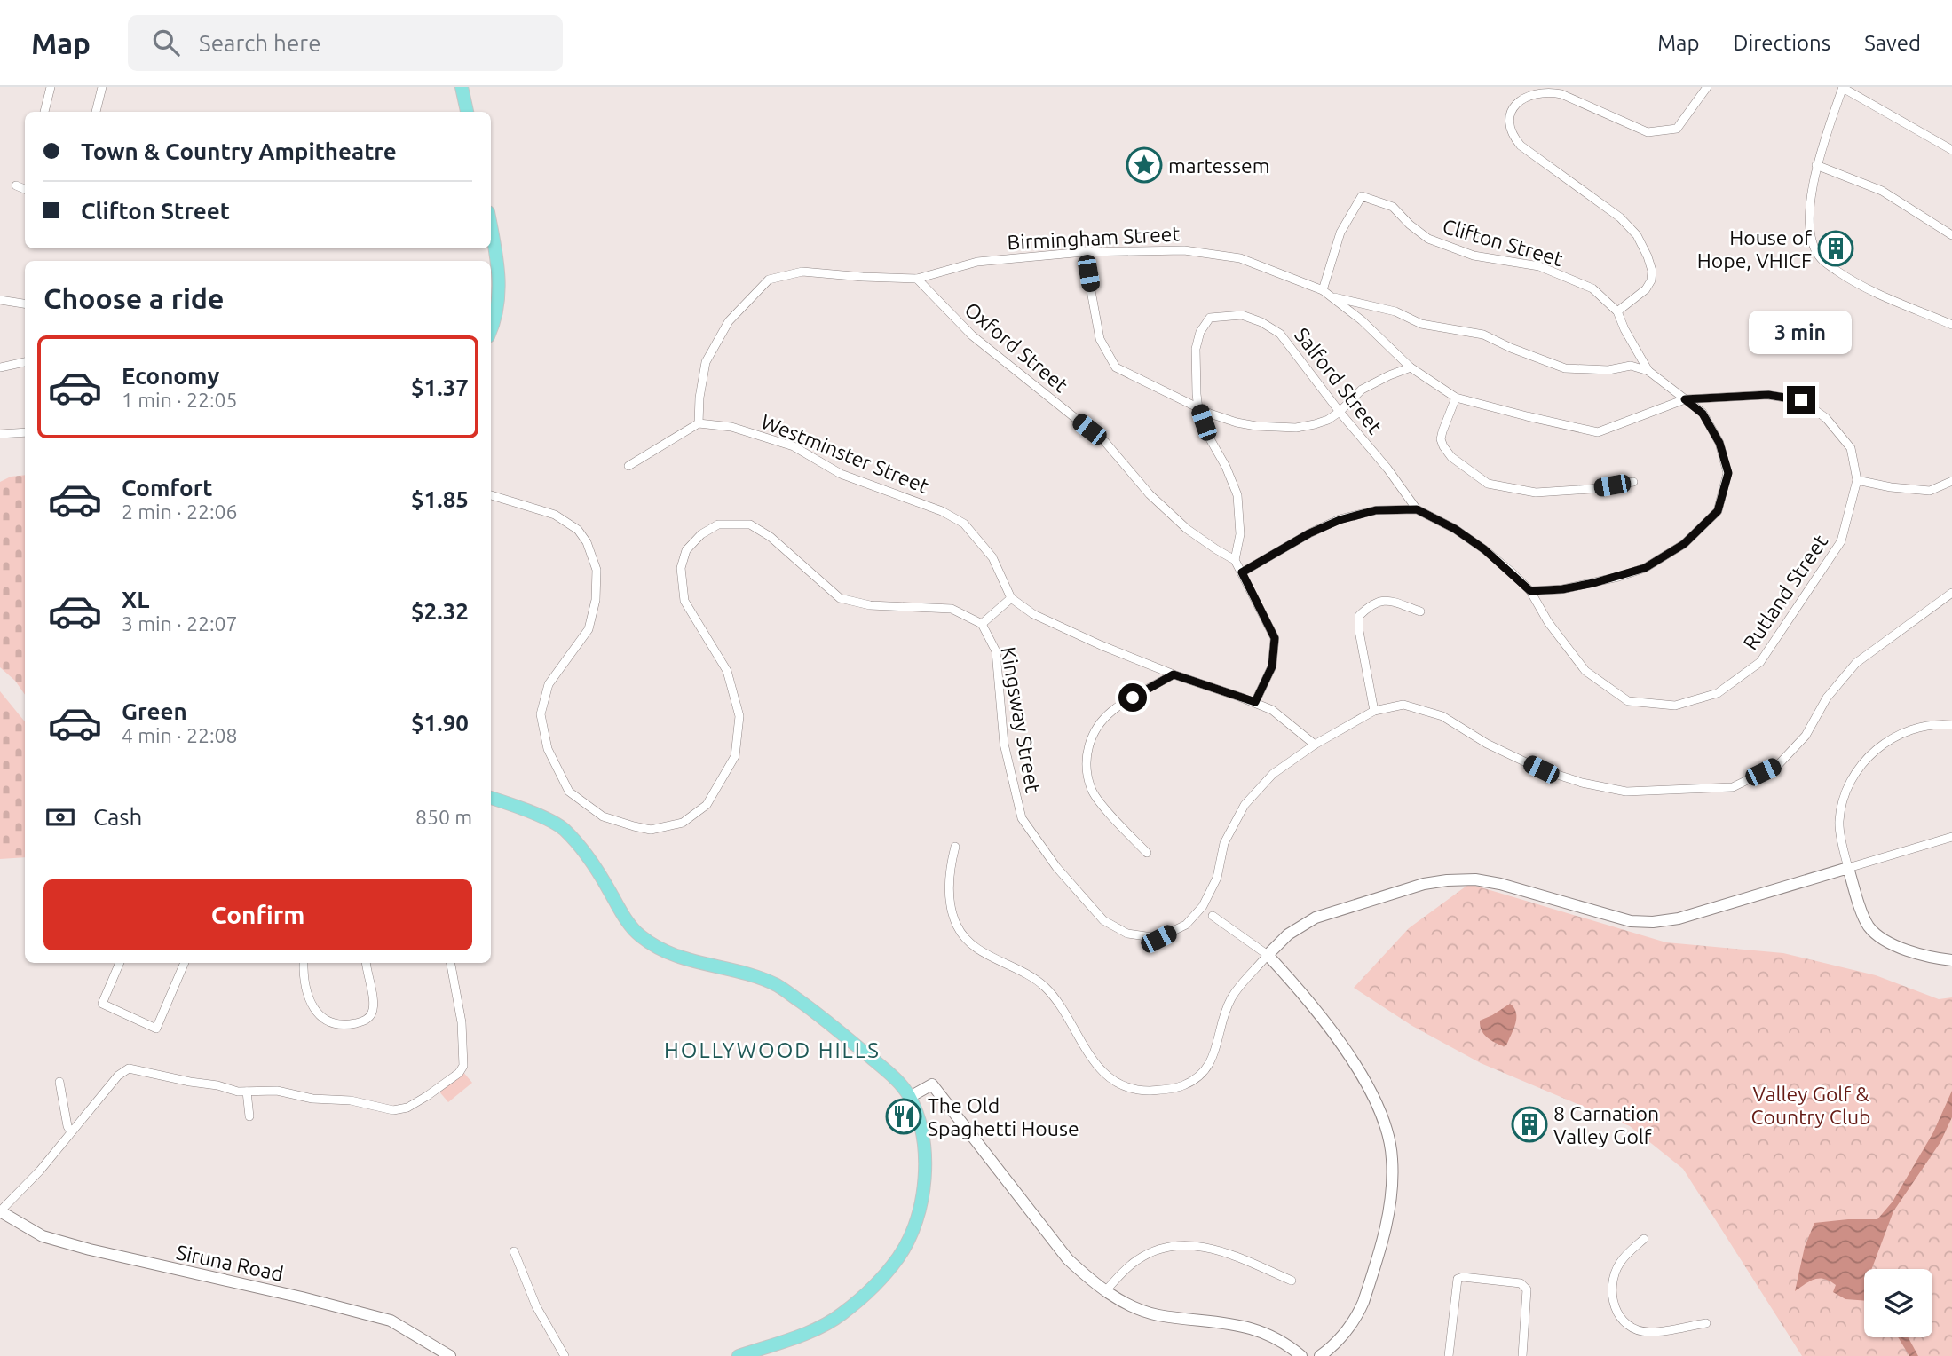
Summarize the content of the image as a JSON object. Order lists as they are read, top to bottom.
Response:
{
  "streets": {
    "street": [
      "Birmingham Street",
      "Clifton Street",
      "Oxford Street",
      "Salford Street",
      "Westminster Street",
      "Rutland Street",
      "Kingsway Street",
      "Siruna Road"
    ]
  },
  "crossings": [
    ["Birmingham Street", "Clifton Street"],
    ["Birmingham Street", "Oxford Street"],
    ["Birmingham Street", "Westminster Street"],
    ["Clifton Street", "Rutland Street"],
    ["Oxford Street", "Salford Street"],
    ["Salford Street", "Rutland Street"]
  ],
  "districts": ["HOLLYWOOD HILLS"],
  "parks": ["Valley Golf & Country Club"],
  "places": {
    "place": ["martessem"],
    "building": ["House of Hope, VHICF", "8 Carnation Valley Golf"],
    "restaurant": ["The Old Spaghetti House"]
  },
  "page": {
    "header": "Map",
    "search": "Search here",
    "nav": ["Map", "Directions", "Saved"],
    "banner": ["Town & Country Ampitheatre", "Clifton Street"],
    "heading": "Choose a ride",
    "bubble": "3 min",
    "list": [
      {
        "name": "Economy",
        "note": "1 min · 22:05",
        "value": "$1.37"
      },
      {
        "name": "Comfort",
        "note": "2 min · 22:06",
        "value": "$1.85"
      },
      {
        "name": "XL",
        "note": "3 min · 22:07",
        "value": "$2.32"
      },
      {
        "name": "Green",
        "note": "4 min · 22:08",
        "value": "$1.90"
      }
    ],
    "pay": ["Cash", "850 m"],
    "buttons": "Confirm"
  }
}
